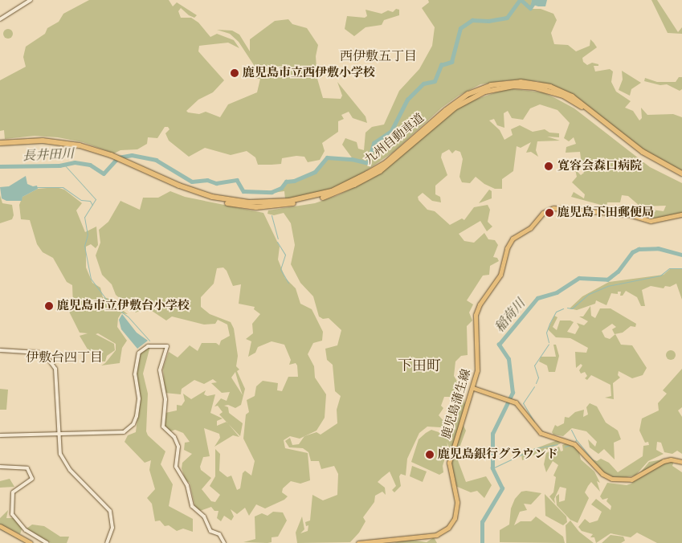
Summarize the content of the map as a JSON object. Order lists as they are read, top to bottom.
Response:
{
  "streets": {
    "highway": ["九州自動車道"],
    "main road": ["鹿児島蒲生線"]
  },
  "districts": ["西伊敷五丁目", "伊敷台四丁目", "下田町"],
  "water": ["長井田川", "稲荷川"],
  "places": [
    "鹿児島市立西伊敷小学校",
    "寛容会森口病院",
    "鹿児島下田郵便局",
    "鹿児島市立伊敷台小学校",
    "鹿児島銀行グラウンド"
  ]
}
